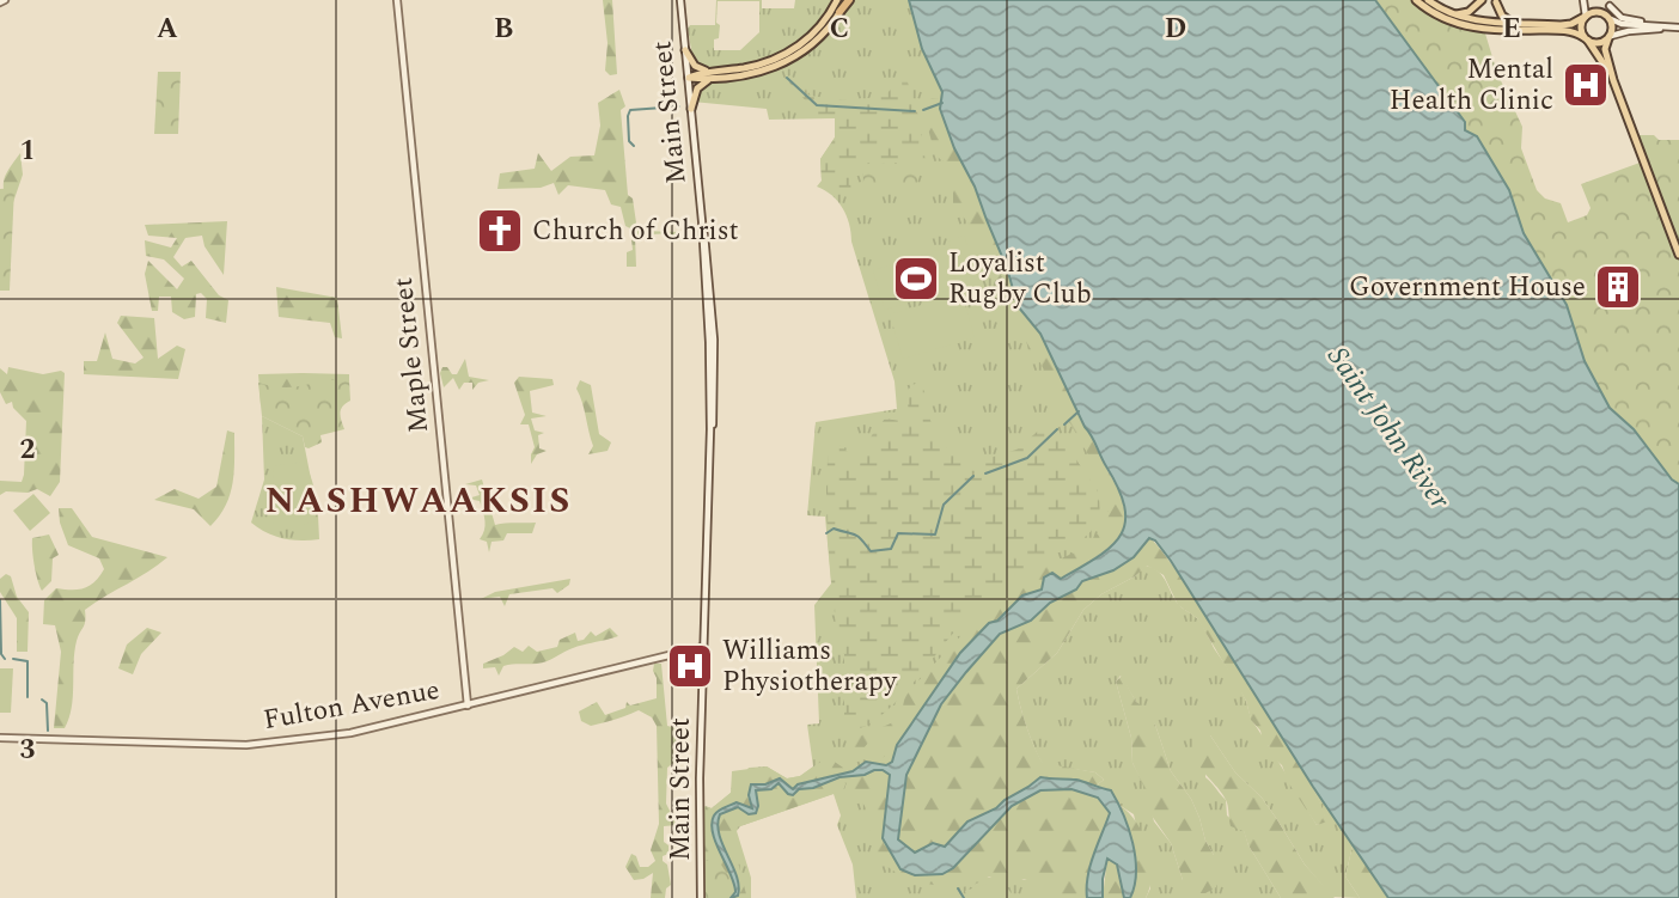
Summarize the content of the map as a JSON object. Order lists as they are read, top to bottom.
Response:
{
  "streets": {
    "street": ["Main Street", "Maple Street", "Fulton Avenue"]
  },
  "crossings": [
    ["Main Street", "Fulton Avenue"],
    ["Maple Street", "Fulton Avenue"]
  ],
  "districts": ["NASHWAAKSIS"],
  "water": ["Saint John River"],
  "places": {
    "hospital": ["Mental Health Clinic", "Williams Physiotherapy"],
    "church": ["Church of Christ"],
    "sports": ["Loyalist Rugby Club"],
    "building": ["Government House"]
  },
  "grid": {
    "columns": [
      "A",
      "B",
      "C",
      "D",
      "E"
    ],
    "rows": ["1", "2", "3"]
  }
}
